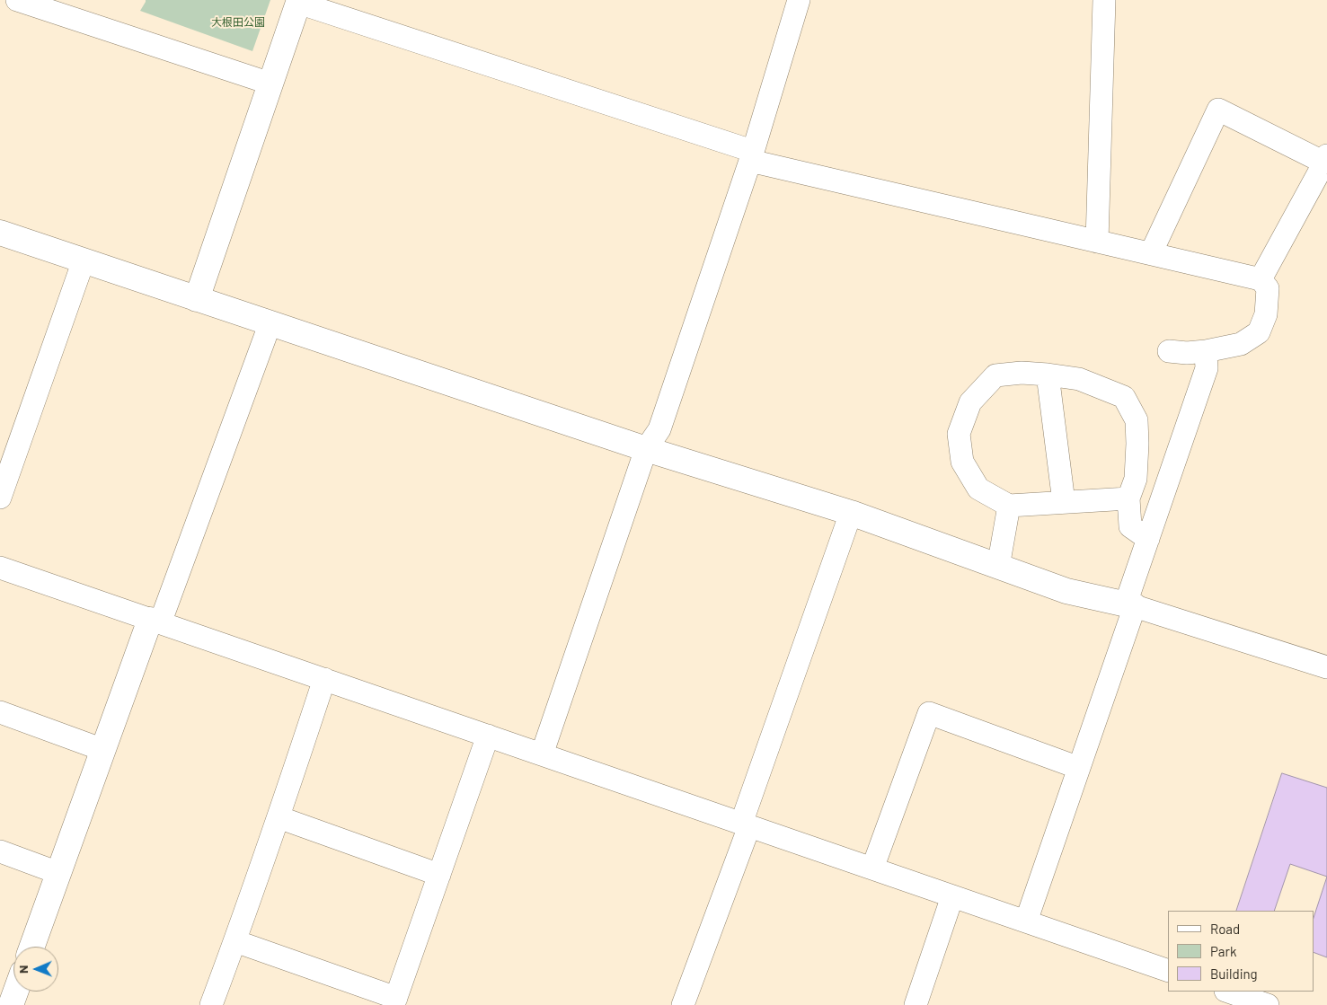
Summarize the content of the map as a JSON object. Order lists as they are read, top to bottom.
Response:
{
  "parks": ["大根田公園"],
  "legend": ["Road", "Park", "Building"],
  "north": "left"
}
